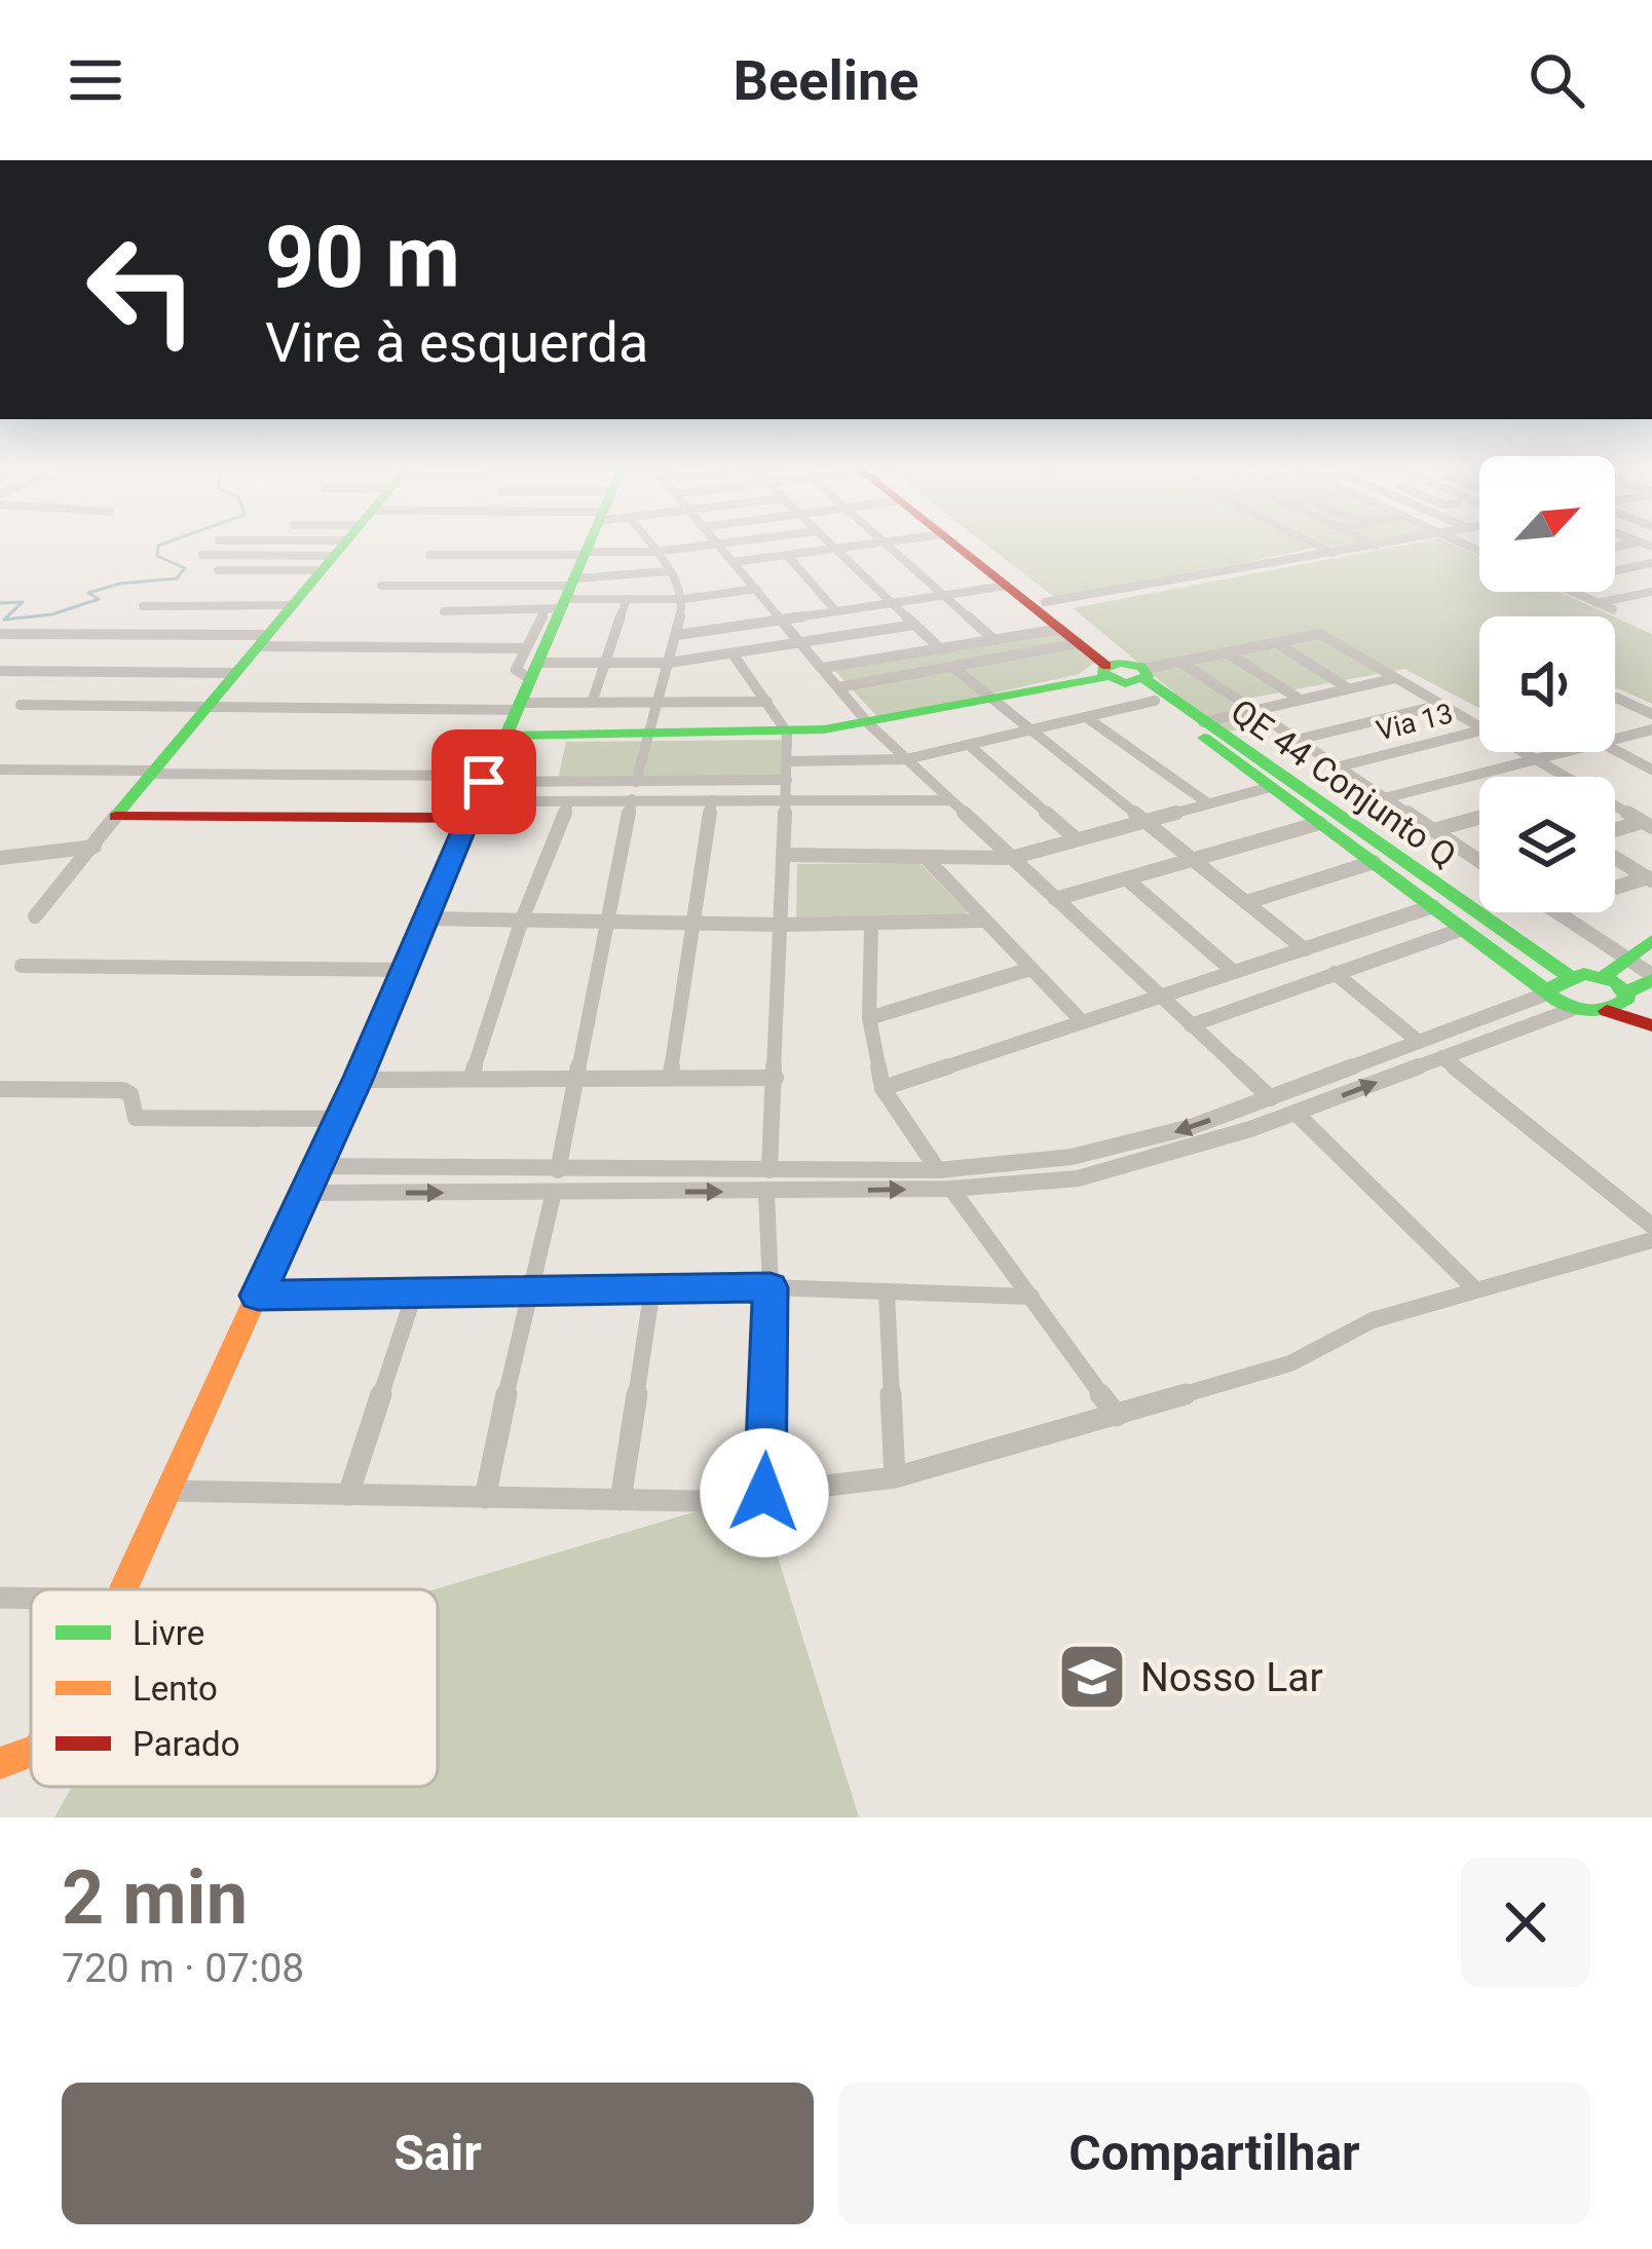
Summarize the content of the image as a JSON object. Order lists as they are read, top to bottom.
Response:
{
  "streets": {
    "street": ["Via 13", "QE 44 Conjunto Q"]
  },
  "places": {
    "school or university": ["Nosso Lar"]
  },
  "legend": ["Livre", "Lento", "Parado"],
  "north": "top right",
  "page": {
    "header": "Beeline",
    "turn": ["90 m", "Vire à esquerda"],
    "heading": ["2 min", "720 m · 07:08"],
    "buttons": ["Sair", "Compartilhar"]
  }
}
